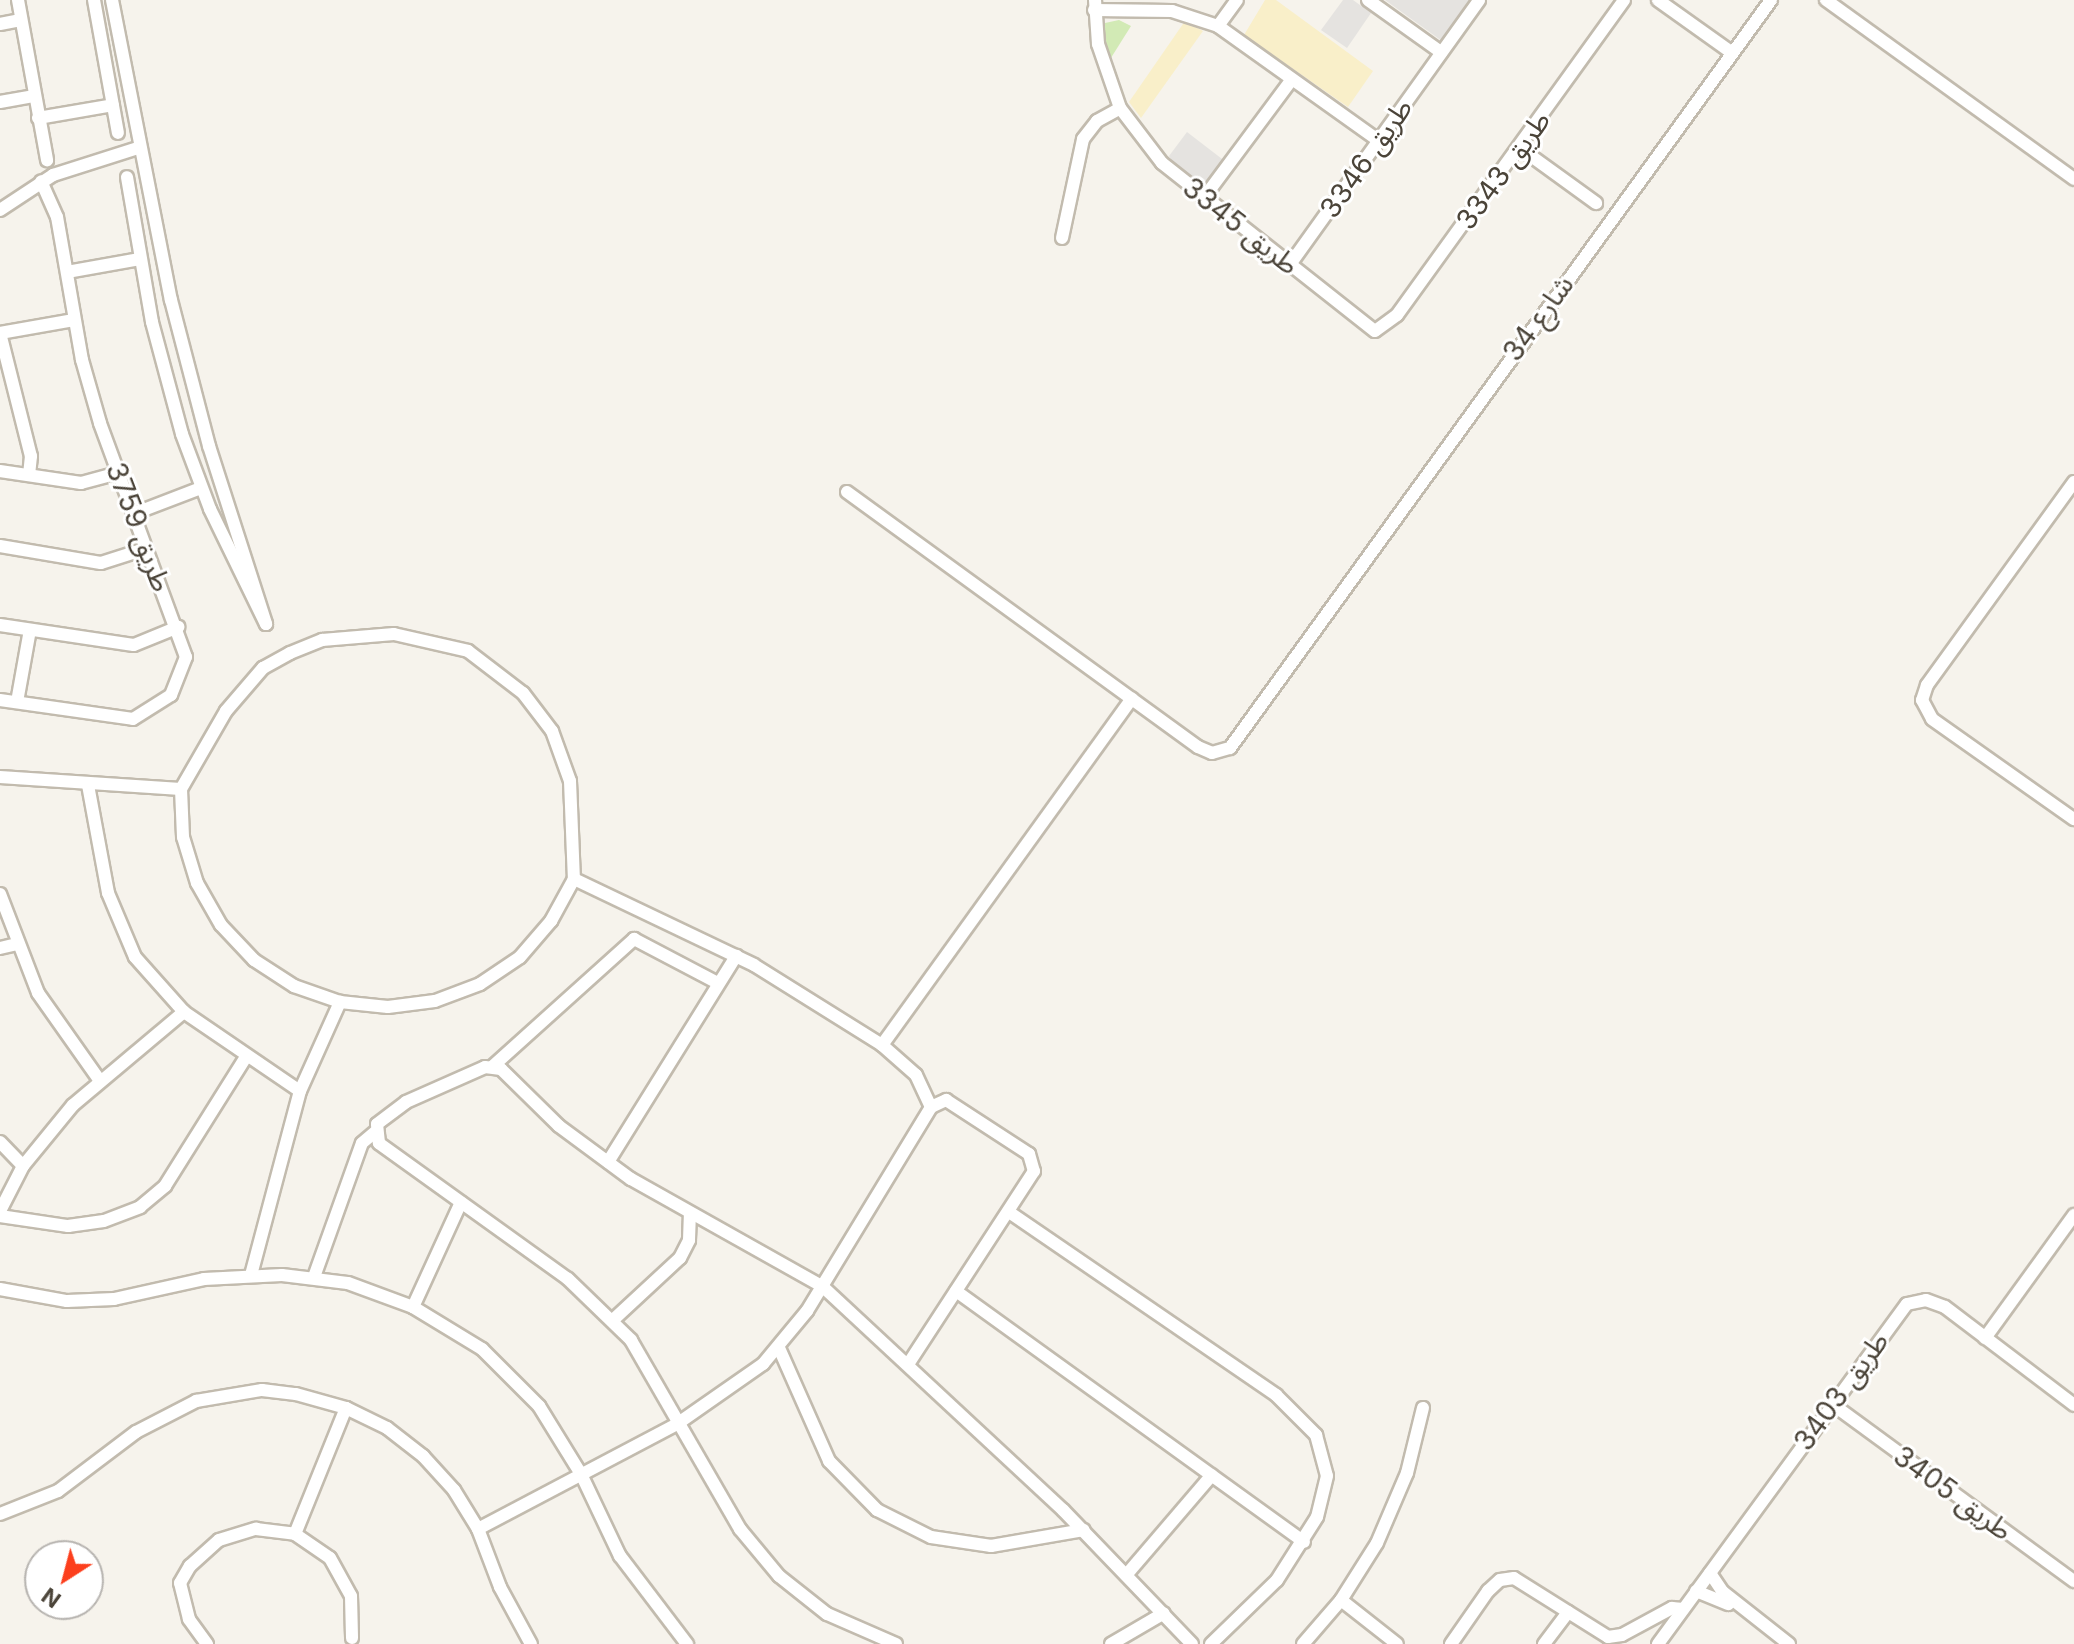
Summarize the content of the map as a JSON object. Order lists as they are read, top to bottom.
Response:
{
  "streets": {
    "street": [
      "طريق 3346",
      "طريق 3343",
      "طريق 3345",
      "شارع 34",
      "طريق 3759",
      "طريق 3403",
      "طريق 3405"
    ]
  },
  "crossings": [
    ["طريق 3346", "طريق 3345"],
    ["طريق 3343", "طريق 3345"],
    ["طريق 3403", "طريق 3405"]
  ],
  "north": "bottom left"
}
